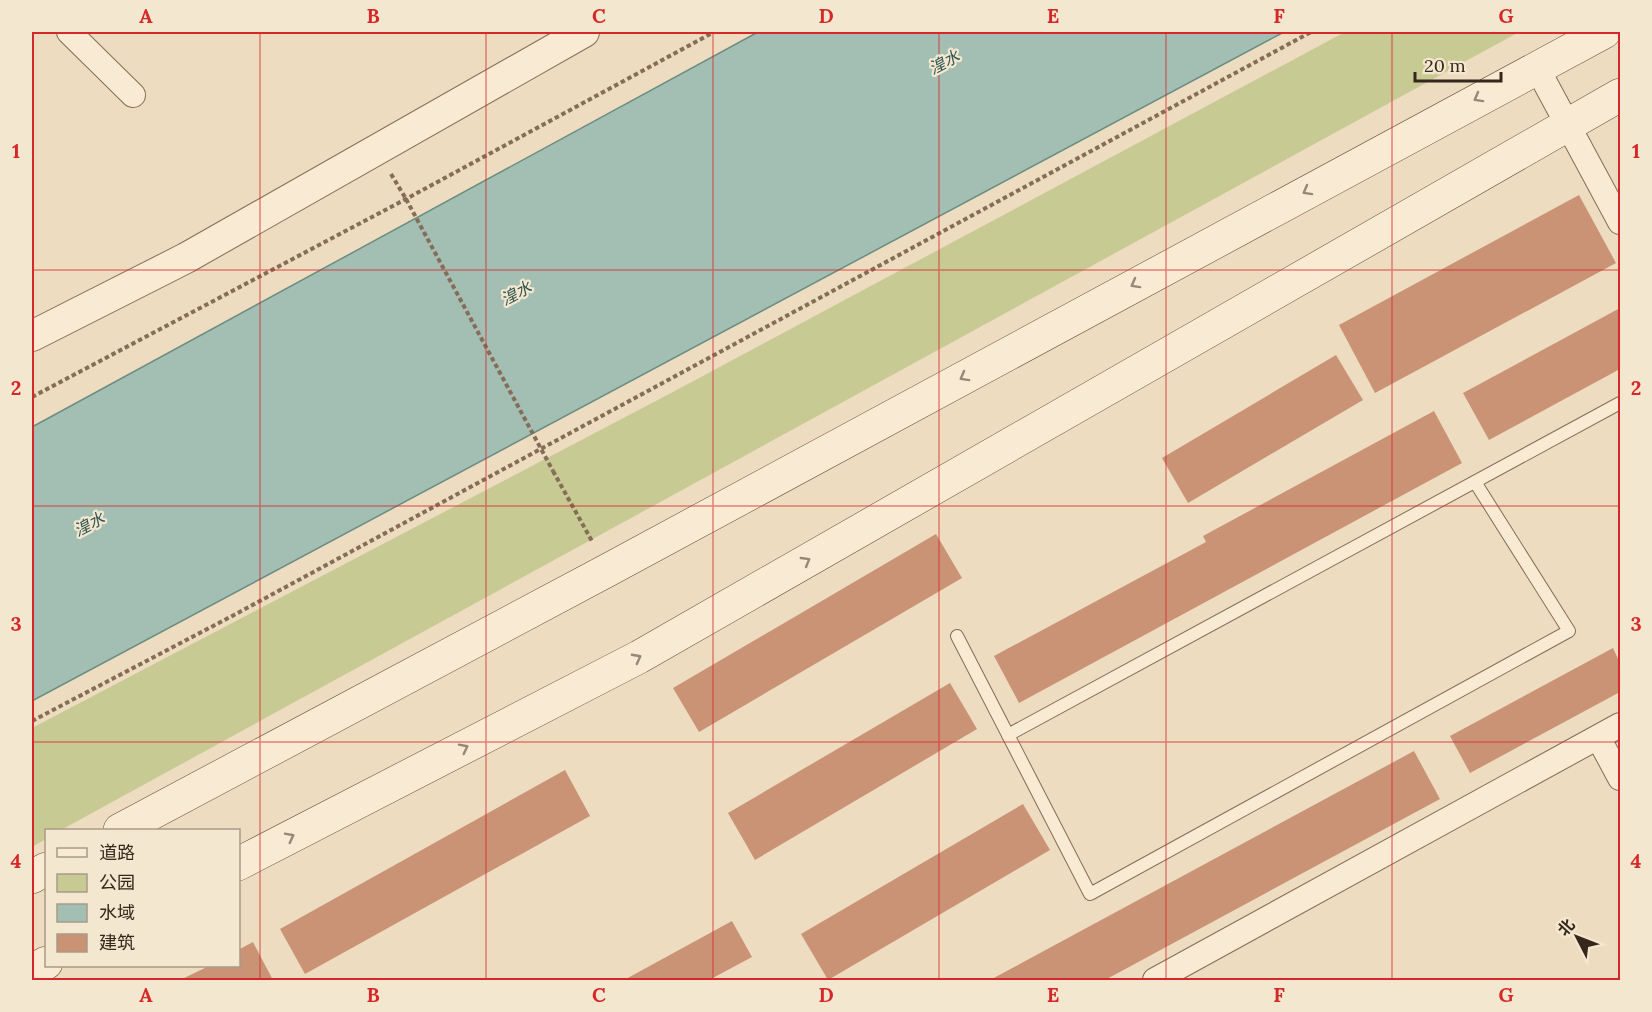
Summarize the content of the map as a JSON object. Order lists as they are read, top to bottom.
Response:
{
  "water": ["湟水"],
  "legend": [
    "道路",
    "公园",
    "水域",
    "建筑"
  ],
  "scale_bar": "20 m",
  "north": "top left",
  "grid": {
    "columns": [
      "A",
      "B",
      "C",
      "D",
      "E",
      "F",
      "G"
    ],
    "rows": [
      "1",
      "2",
      "3",
      "4"
    ]
  }
}
